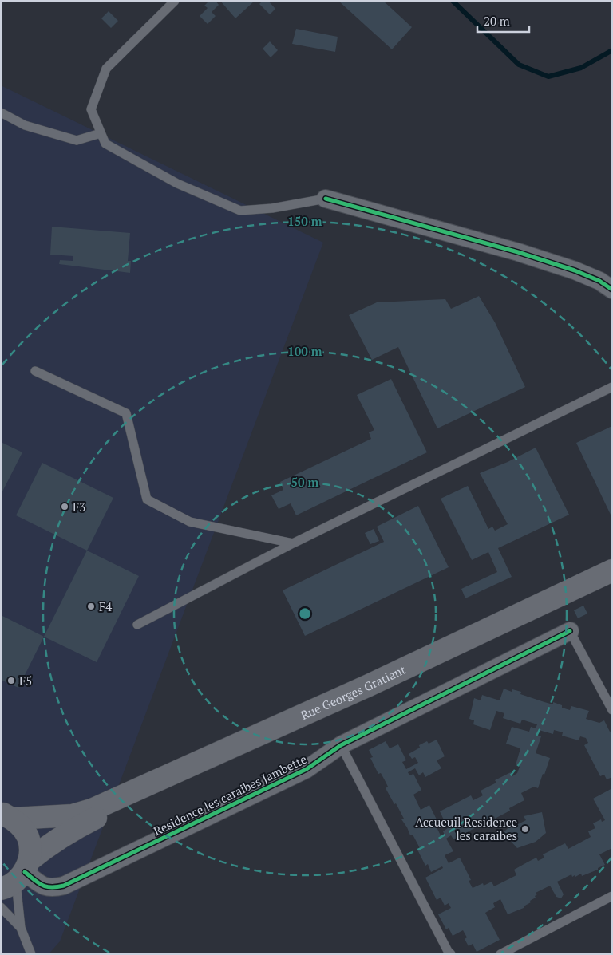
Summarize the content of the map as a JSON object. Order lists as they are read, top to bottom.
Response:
{
  "streets": {
    "main road": ["Rue Georges Gratiant"],
    "street": ["Residence les caraibes Jambette"]
  },
  "places": [
    "F3",
    "F4",
    "F5",
    "Accueuil Residence les caraibes"
  ],
  "scale_bar": "20 m",
  "rings": ["150 m", "100 m", "50 m"]
}
